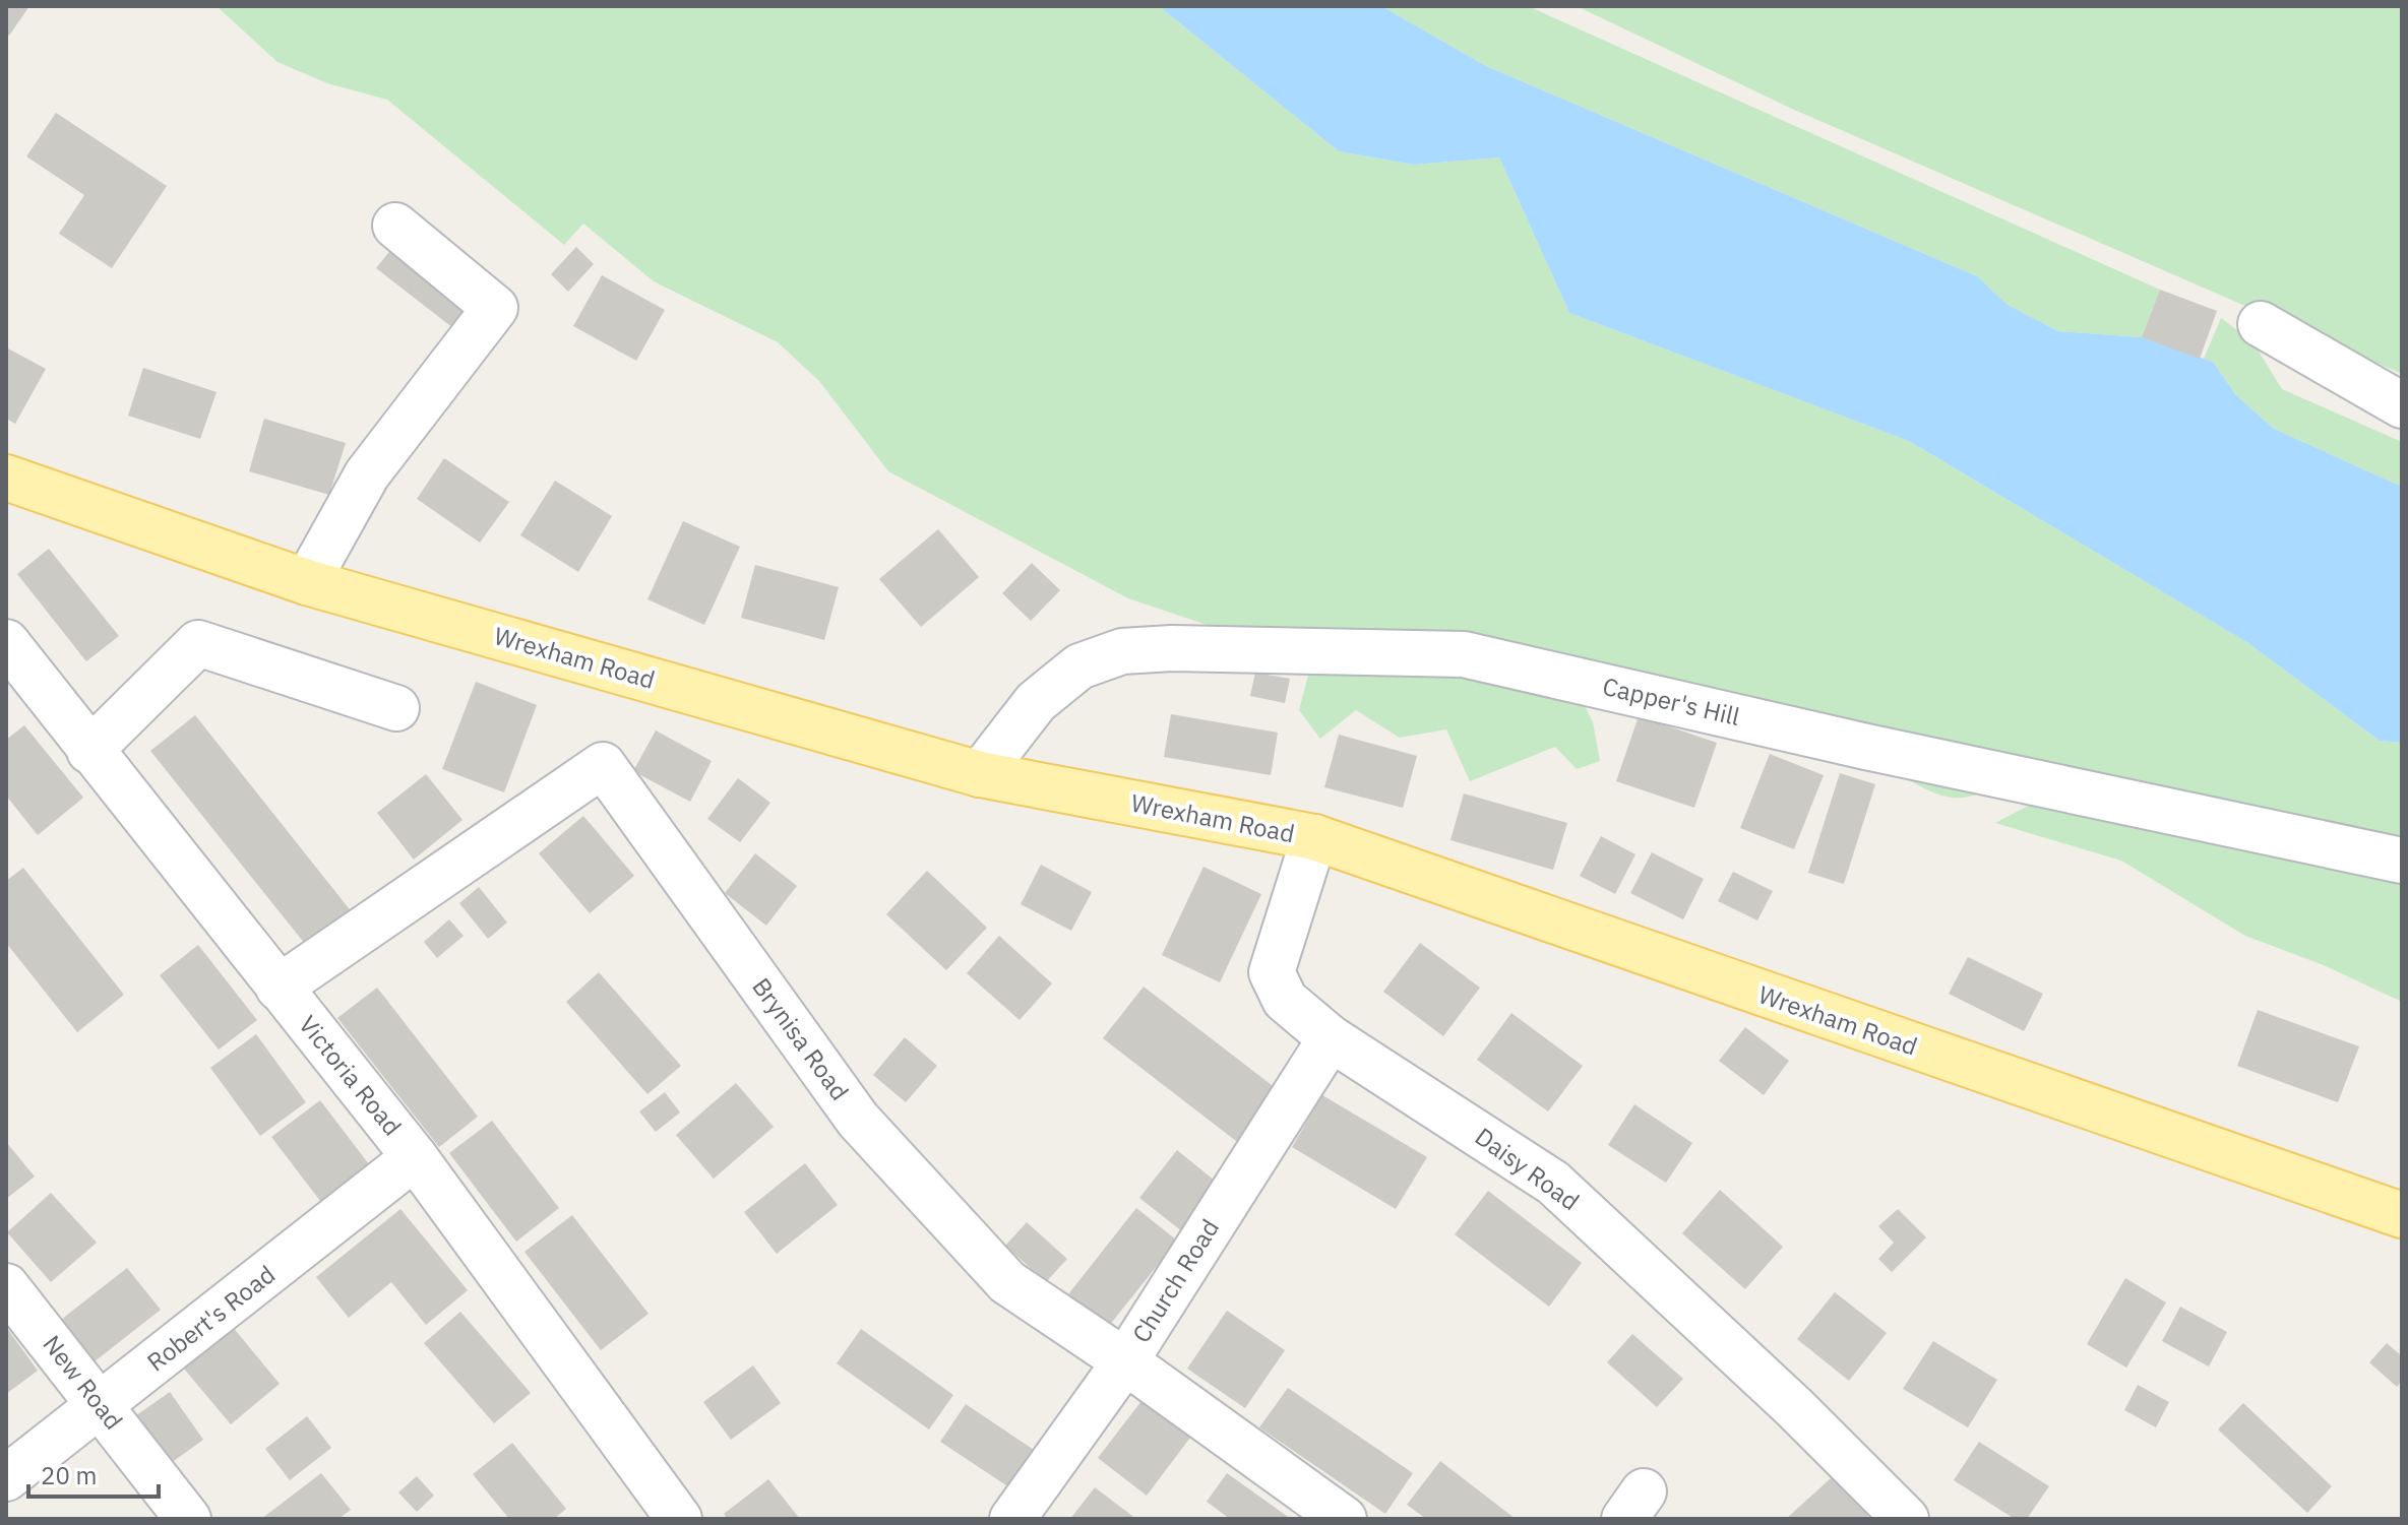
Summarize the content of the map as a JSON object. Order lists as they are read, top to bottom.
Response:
{
  "streets": {
    "main road": ["Wrexham Road"],
    "street": [
      "Capper's Hill",
      "Brynisa Road",
      "Victoria Road",
      "Daisy Road",
      "Church Road",
      "Robert's Road",
      "New Road"
    ]
  },
  "crossings": [
    ["Wrexham Road", "Capper's Hill"],
    ["Wrexham Road", "Daisy Road"],
    ["Brynisa Road", "Victoria Road"],
    ["Brynisa Road", "Church Road"],
    ["Victoria Road", "Robert's Road"],
    ["Daisy Road", "Church Road"],
    ["Robert's Road", "New Road"]
  ],
  "scale_bar": "20 m"
}
